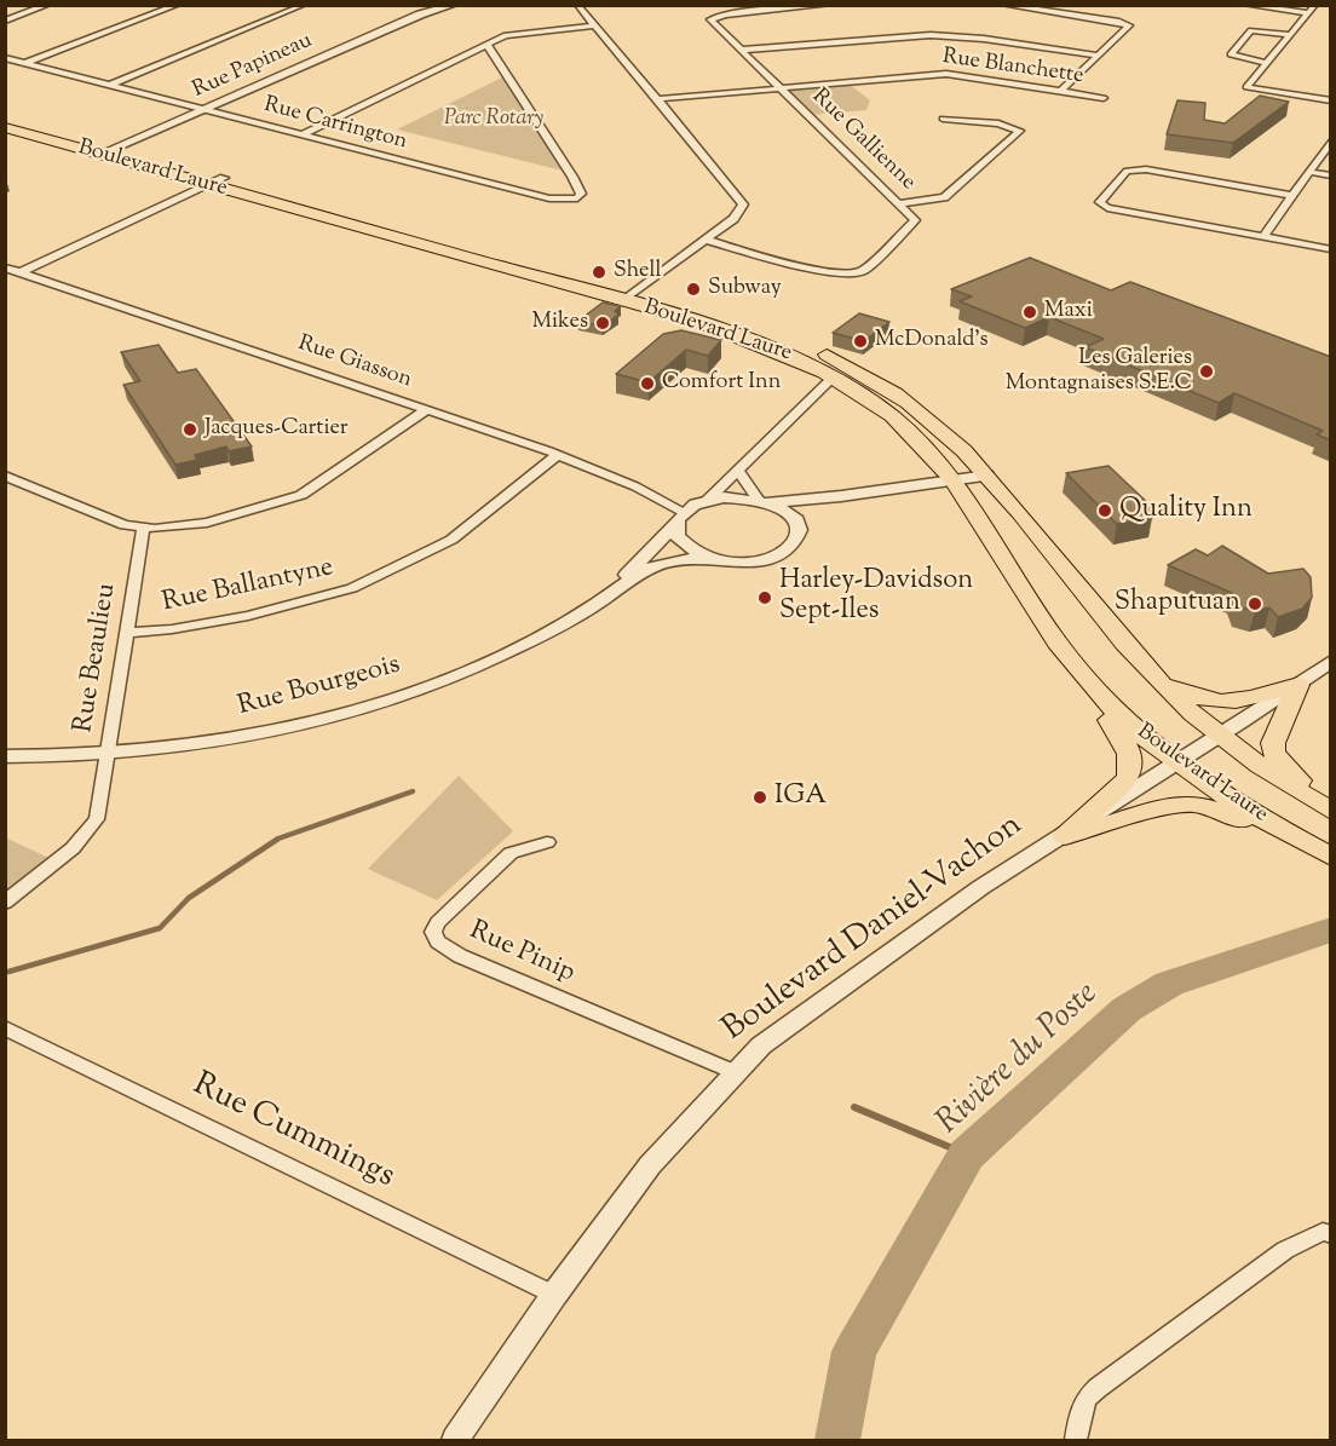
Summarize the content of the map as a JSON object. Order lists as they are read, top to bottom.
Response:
{
  "streets": {
    "highway": ["Boulevard Laure"],
    "street": [
      "Rue Papineau",
      "Rue Blanchette",
      "Rue Carrington",
      "Rue Gallienne",
      "Rue Giasson",
      "Rue Ballantyne",
      "Rue Beaulieu",
      "Rue Bourgeois",
      "Boulevard Daniel-Vachon",
      "Rue Pinip",
      "Rue Cummings"
    ]
  },
  "crossings": [
    ["Rue Papineau", "Rue Carrington"],
    ["Rue Papineau", "Boulevard Laure"],
    ["Rue Blanchette", "Rue Gallienne"],
    ["Boulevard Laure", "Boulevard Daniel-Vachon"],
    ["Rue Giasson", "Rue Ballantyne"],
    ["Rue Giasson", "Rue Bourgeois"],
    ["Rue Ballantyne", "Rue Beaulieu"],
    ["Rue Beaulieu", "Rue Bourgeois"],
    ["Boulevard Daniel-Vachon", "Rue Pinip"],
    ["Boulevard Daniel-Vachon", "Rue Cummings"]
  ],
  "water": ["Rivière du Poste"],
  "parks": ["Parc Rotary"],
  "places": [
    "Shell",
    "Subway",
    "Maxi",
    "Mikes",
    "McDonald's",
    "Les Galeries Montagnaises S.E.C",
    "Comfort Inn",
    "Jacques-Cartier",
    "Quality Inn",
    "Harley-Davidson Sept-Iles",
    "Shaputuan",
    "IGA"
  ]
}
